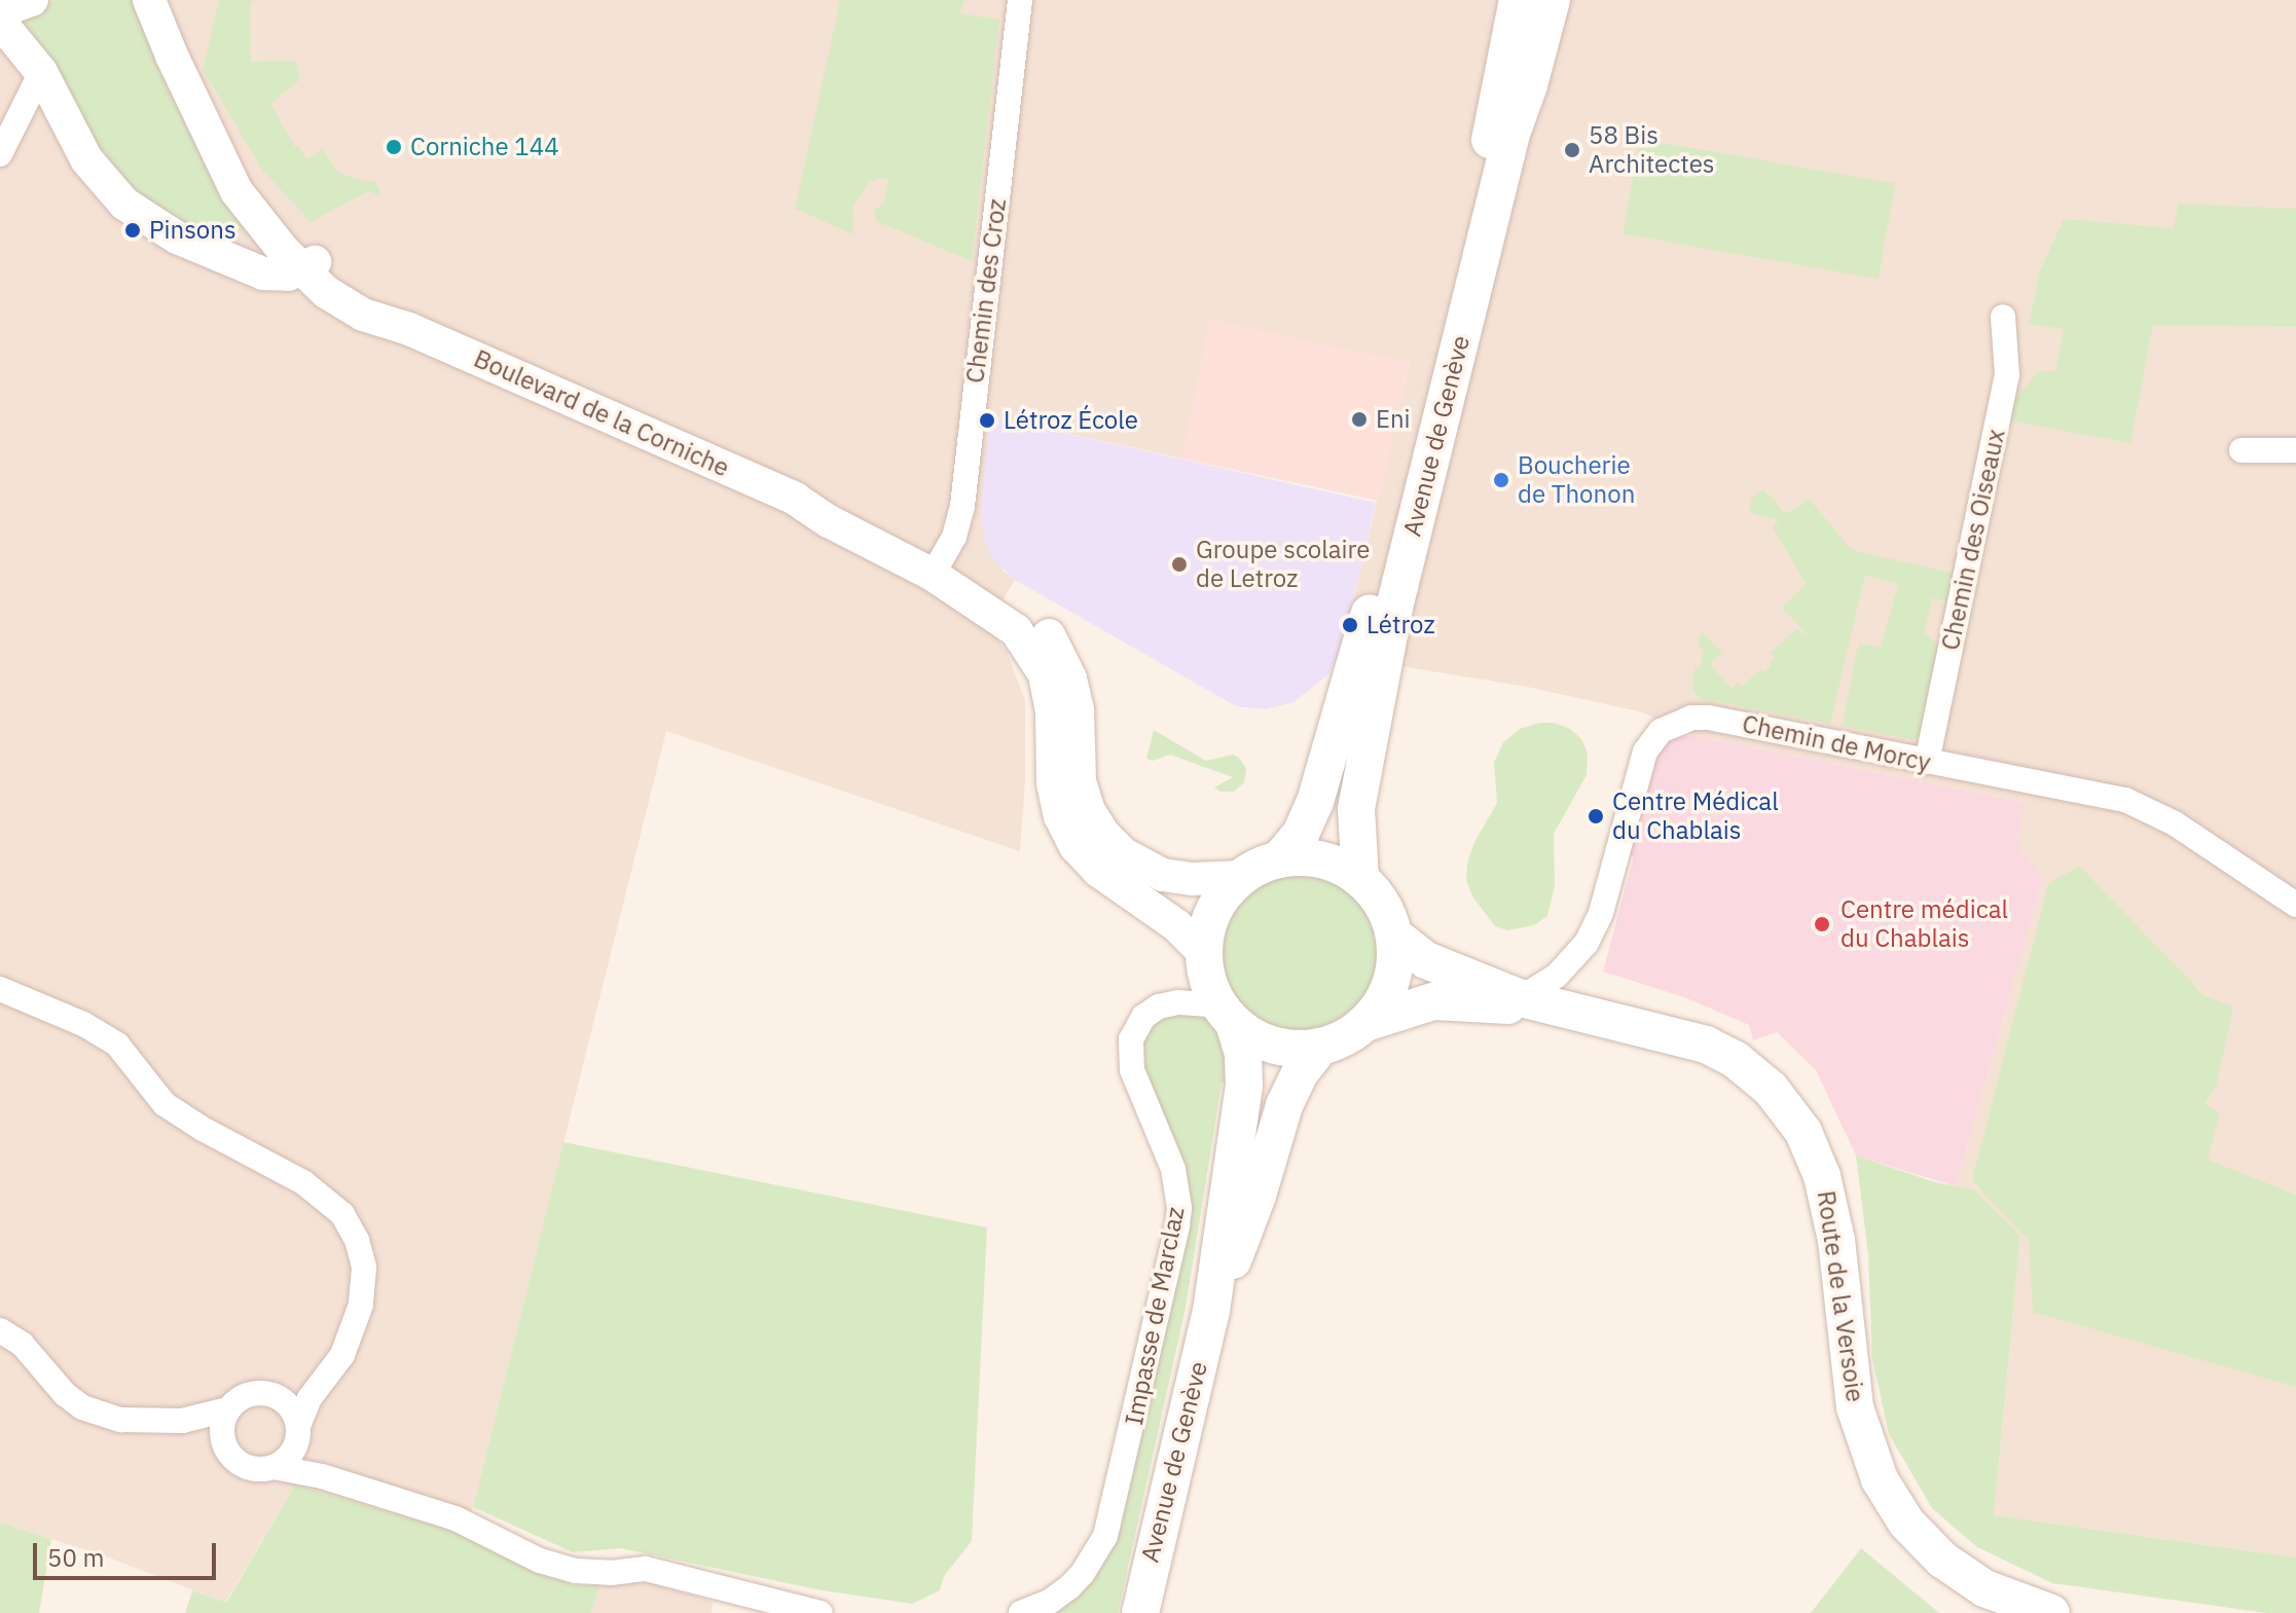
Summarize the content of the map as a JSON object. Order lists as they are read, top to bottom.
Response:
{
  "streets": {
    "main road": ["Avenue de Genève", "Route de la Versoie"],
    "street": [
      "Chemin des Croz",
      "Boulevard de la Corniche",
      "Chemin des Oiseaux",
      "Chemin de Morcy",
      "Impasse de Marclaz"
    ]
  },
  "crossings": [
    ["Chemin des Croz", "Boulevard de la Corniche"],
    ["Boulevard de la Corniche", "Avenue de Genève"],
    ["Boulevard de la Corniche", "Route de la Versoie"],
    ["Boulevard de la Corniche", "Impasse de Marclaz"],
    ["Avenue de Genève", "Route de la Versoie"],
    ["Avenue de Genève", "Impasse de Marclaz"],
    ["Chemin des Oiseaux", "Chemin de Morcy"],
    ["Chemin de Morcy", "Route de la Versoie"],
    ["Route de la Versoie", "Impasse de Marclaz"]
  ],
  "places": [
    "Corniche 144",
    "58 Bis Architectes",
    "Pinsons",
    "Eni",
    "Létroz École",
    "Boucherie de Thonon",
    "Groupe scolaire de Letroz",
    "Létroz",
    "Centre Médical du Chablais",
    "Centre médical du Chablais"
  ],
  "scale_bar": "50 m"
}
